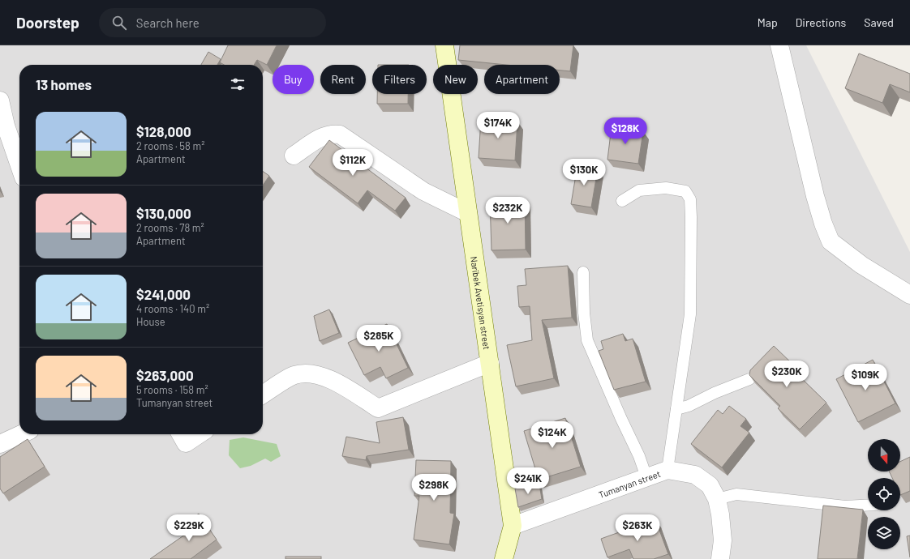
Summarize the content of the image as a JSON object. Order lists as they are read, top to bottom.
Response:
{
  "streets": {
    "street": ["Naribek Avetisyan street", "Tumanyan street"]
  },
  "crossings": [
    ["Naribek Avetisyan street", "Tumanyan street"]
  ],
  "north": "bottom",
  "page": {
    "header": "Doorstep",
    "search": "Search here",
    "nav": ["Map", "Directions", "Saved"],
    "chip": [
      "Buy",
      "Rent",
      "Filters",
      "New",
      "Apartment"
    ],
    "heading": "13 homes",
    "list": [
      {
        "name": "$128,000",
        "note": "2 rooms · 58 m² · Apartment"
      },
      {
        "name": "$130,000",
        "note": "2 rooms · 78 m² · Apartment"
      },
      {
        "name": "$241,000",
        "note": "4 rooms · 140 m² · House"
      },
      {
        "name": "$263,000",
        "note": "5 rooms · 158 m² · Tumanyan street"
      }
    ],
    "price": [
      "$174K",
      "$128K",
      "$112K",
      "$130K",
      "$232K",
      "$285K",
      "$230K",
      "$109K",
      "$124K",
      "$241K",
      "$298K",
      "$229K",
      "$263K"
    ]
  }
}
